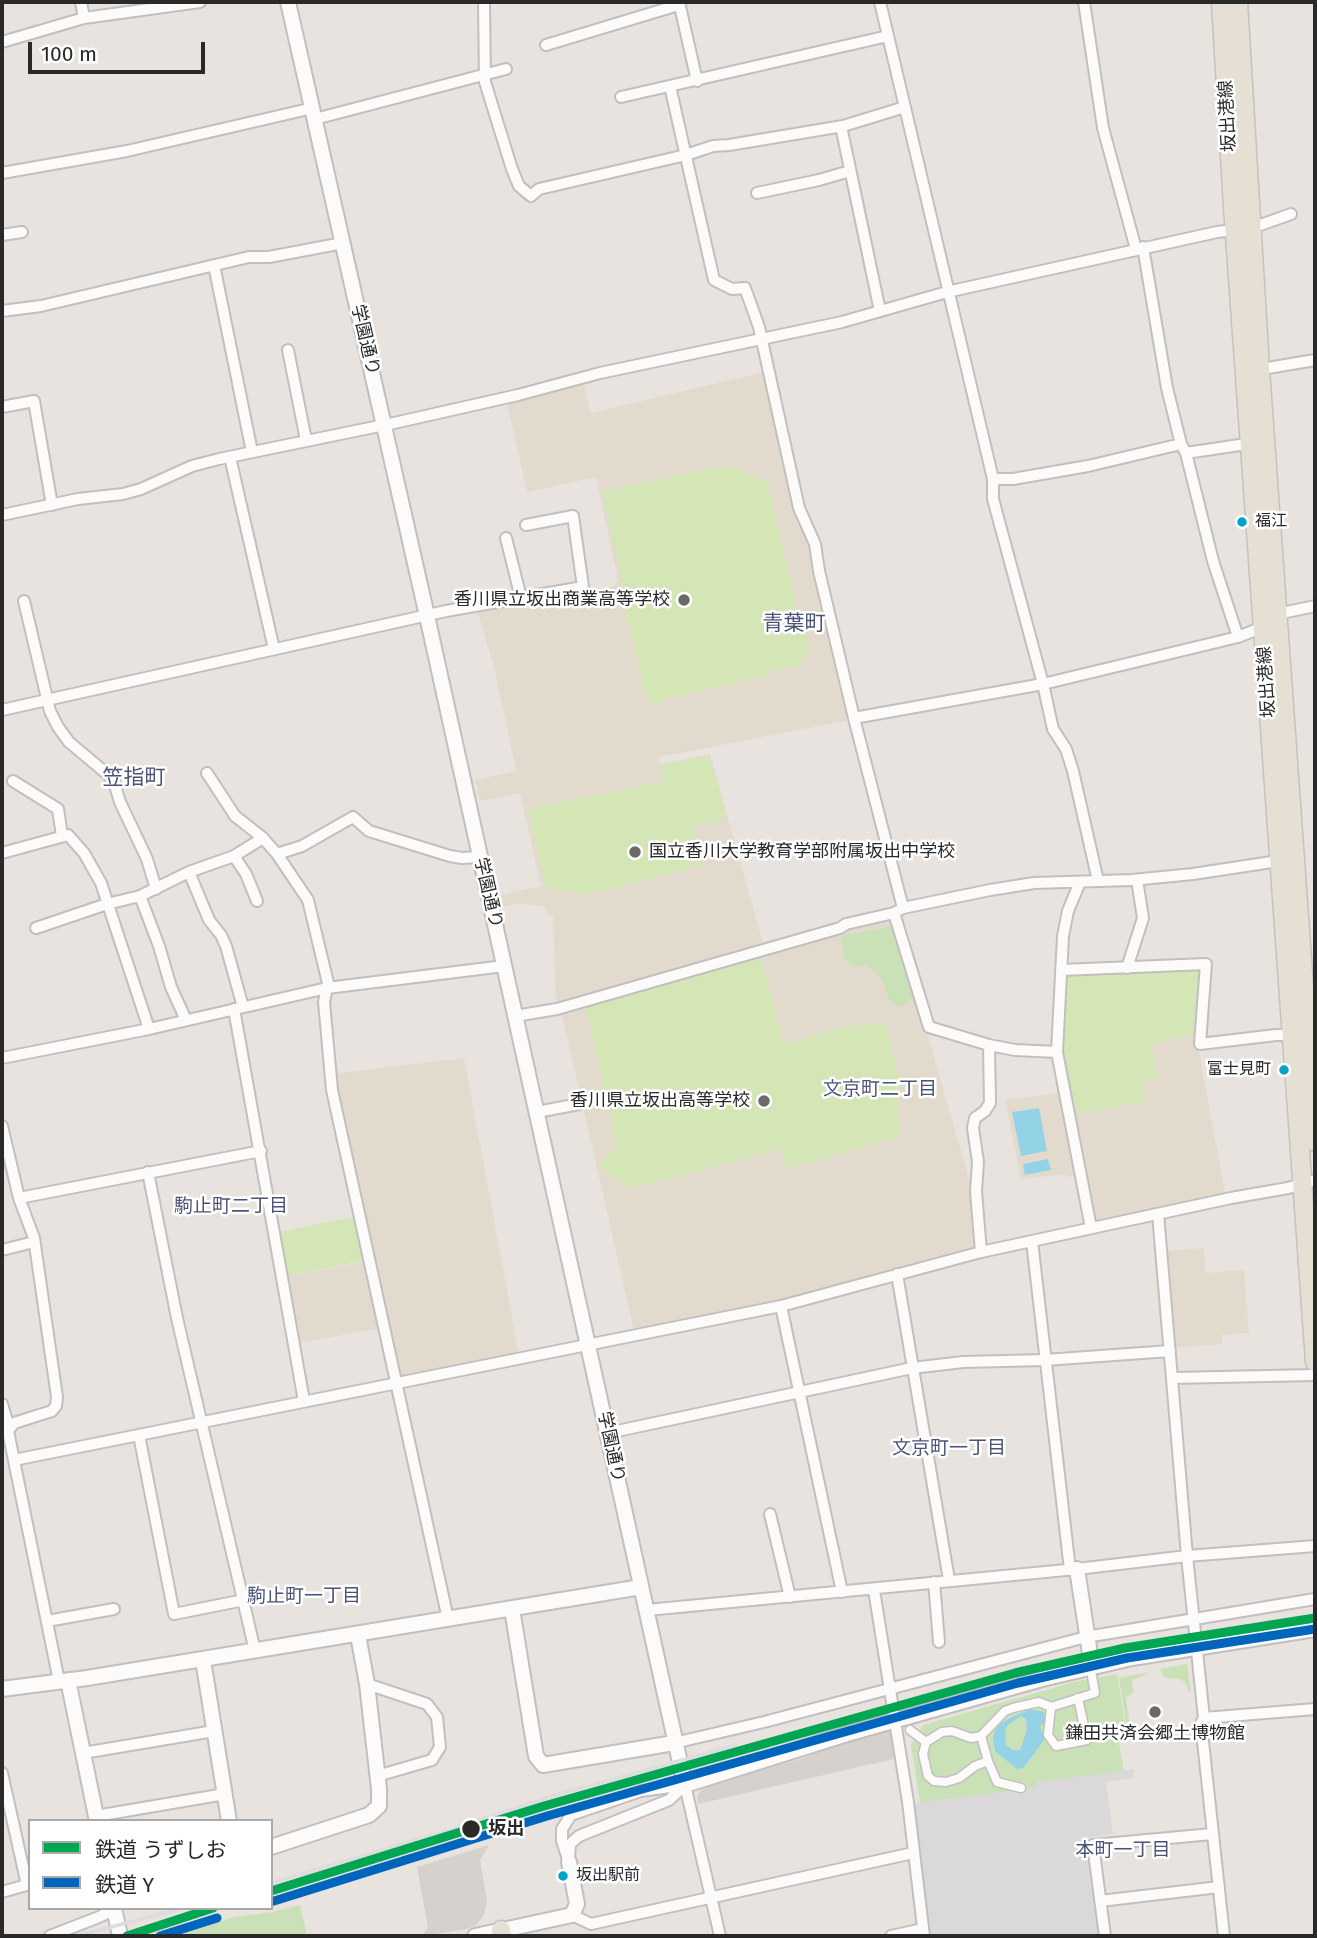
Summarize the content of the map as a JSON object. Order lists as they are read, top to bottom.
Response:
{
  "streets": {
    "main road": ["坂出港線"],
    "street": ["学園通り"]
  },
  "districts": [
    "青葉町",
    "笠指町",
    "文京町二丁目",
    "駒止町二丁目",
    "文京町一丁目",
    "駒止町一丁目",
    "本町一丁目"
  ],
  "places": [
    "福江",
    "香川県立坂出商業高等学校",
    "国立香川大学教育学部附属坂出中学校",
    "富士見町",
    "香川県立坂出高等学校",
    "鎌田共済会郷土博物館",
    "坂出",
    "坂出駅前"
  ],
  "lines": ["rail line うずしお", "rail line Y"],
  "legend": ["鉄道 うずしお", "鉄道 Y"],
  "scale_bar": "100 m"
}
